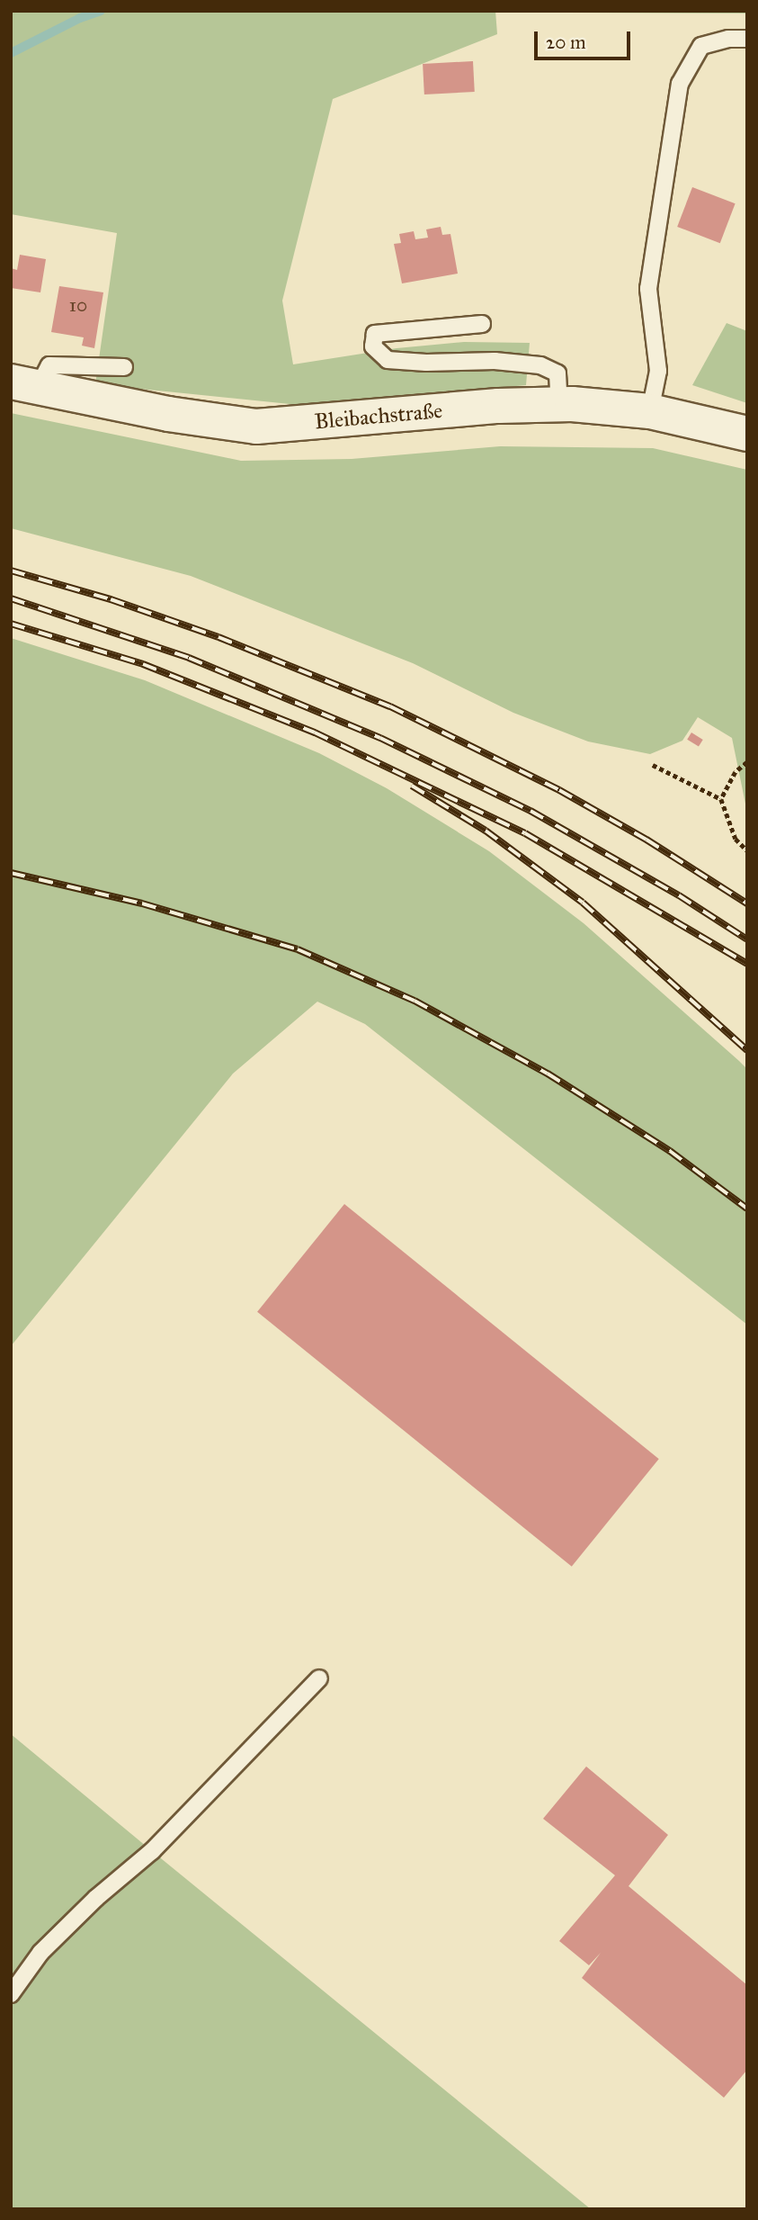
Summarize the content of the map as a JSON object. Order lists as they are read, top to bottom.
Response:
{
  "streets": {
    "main road": ["Bleibachstraße"]
  },
  "house_numbers": ["10"],
  "scale_bar": "20 m"
}
